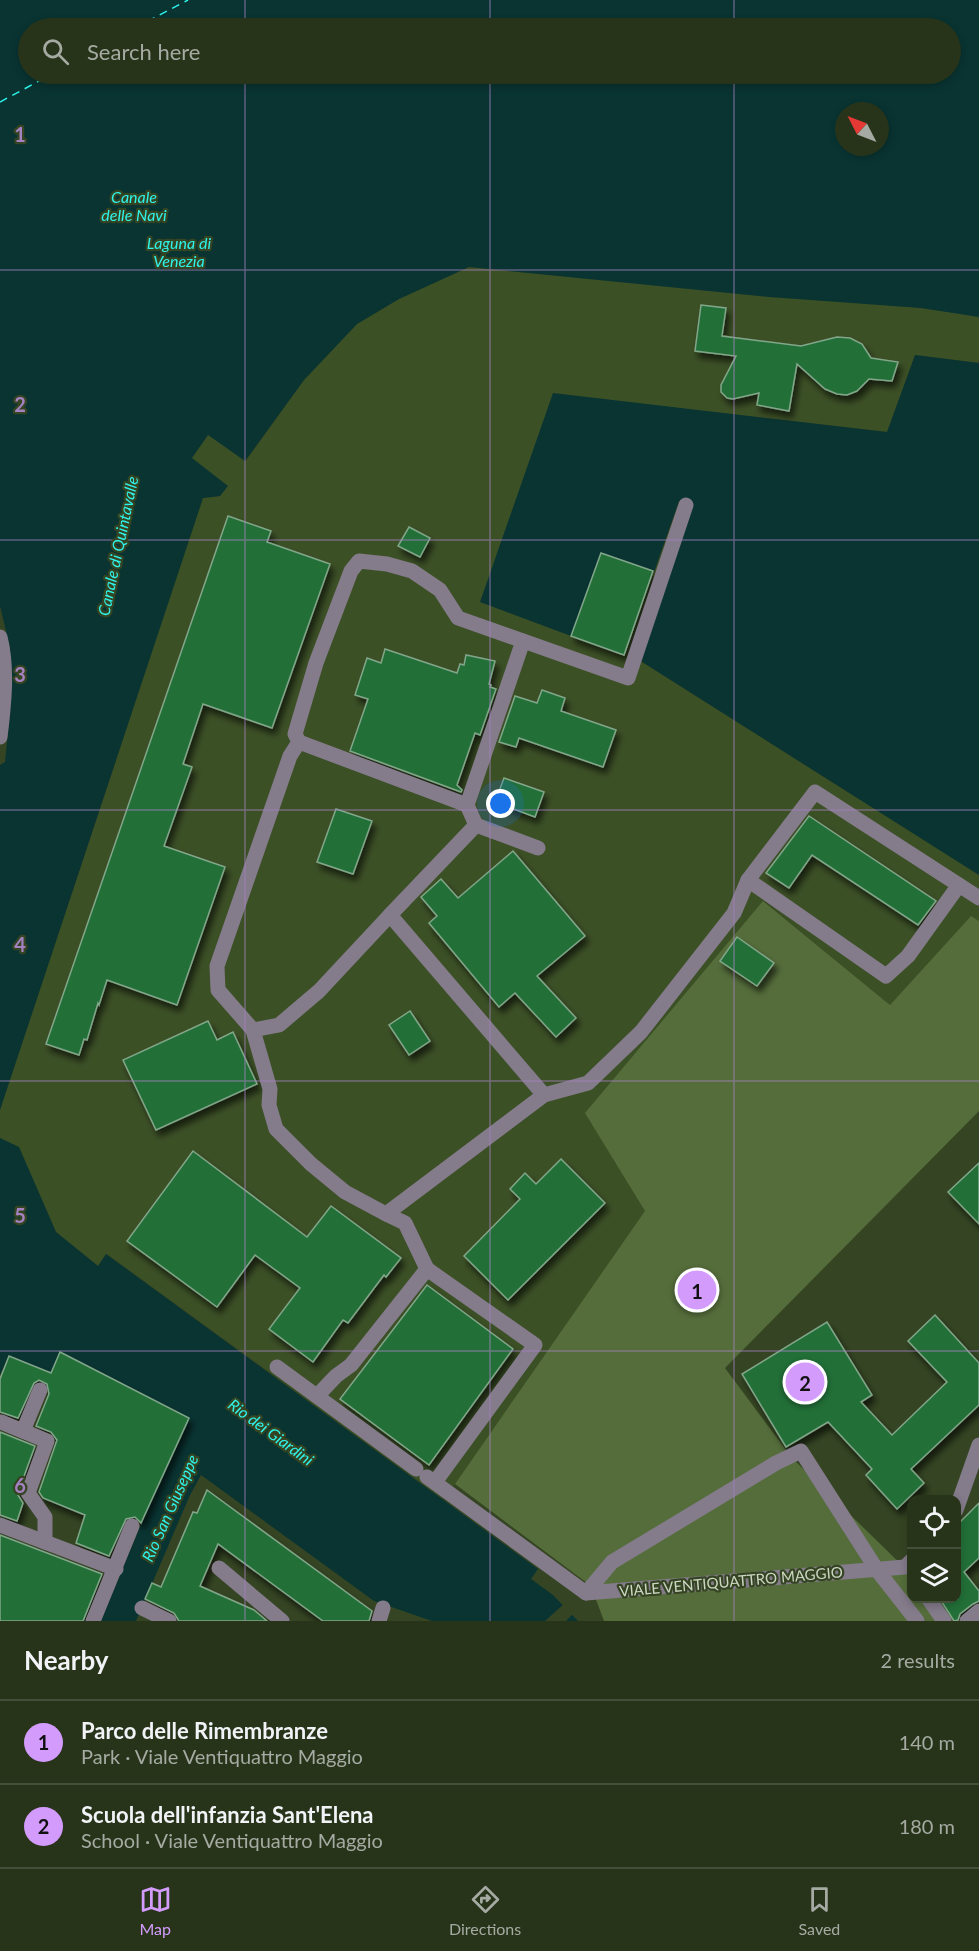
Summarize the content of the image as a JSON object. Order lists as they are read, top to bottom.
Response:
{
  "streets": {
    "street": ["VIALE VENTIQUATTRO MAGGIO"]
  },
  "water": [
    "Canale delle Navi",
    "Laguna di Venezia",
    "Canale di Quintavalle",
    "Rio dei Giardini",
    "Rio San Giuseppe"
  ],
  "north": "top left",
  "page": {
    "search": "Search here",
    "pins": ["1", "2"],
    "heading": ["Nearby", "2 results"],
    "list": [
      {
        "mark": "1",
        "name": "Parco delle Rimembranze",
        "note": "Park · Viale Ventiquattro Maggio",
        "value": "140 m"
      },
      {
        "mark": "2",
        "name": "Scuola dell'infanzia Sant'Elena",
        "note": "School · Viale Ventiquattro Maggio",
        "value": "180 m"
      }
    ],
    "nav": ["Map", "Directions", "Saved"]
  },
  "grid": {
    "rows": [
      "1",
      "2",
      "3",
      "4",
      "5",
      "6"
    ]
  }
}
